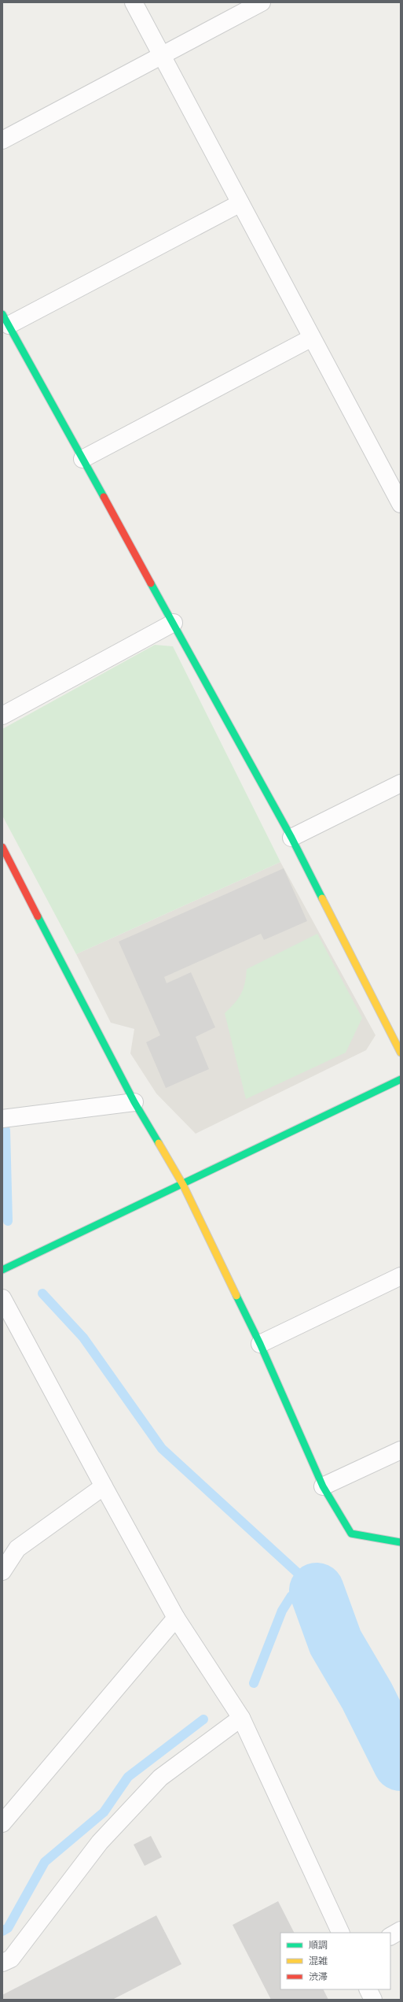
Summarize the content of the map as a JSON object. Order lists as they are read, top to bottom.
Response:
{
  "legend": ["順調", "混雑", "渋滞"]
}
